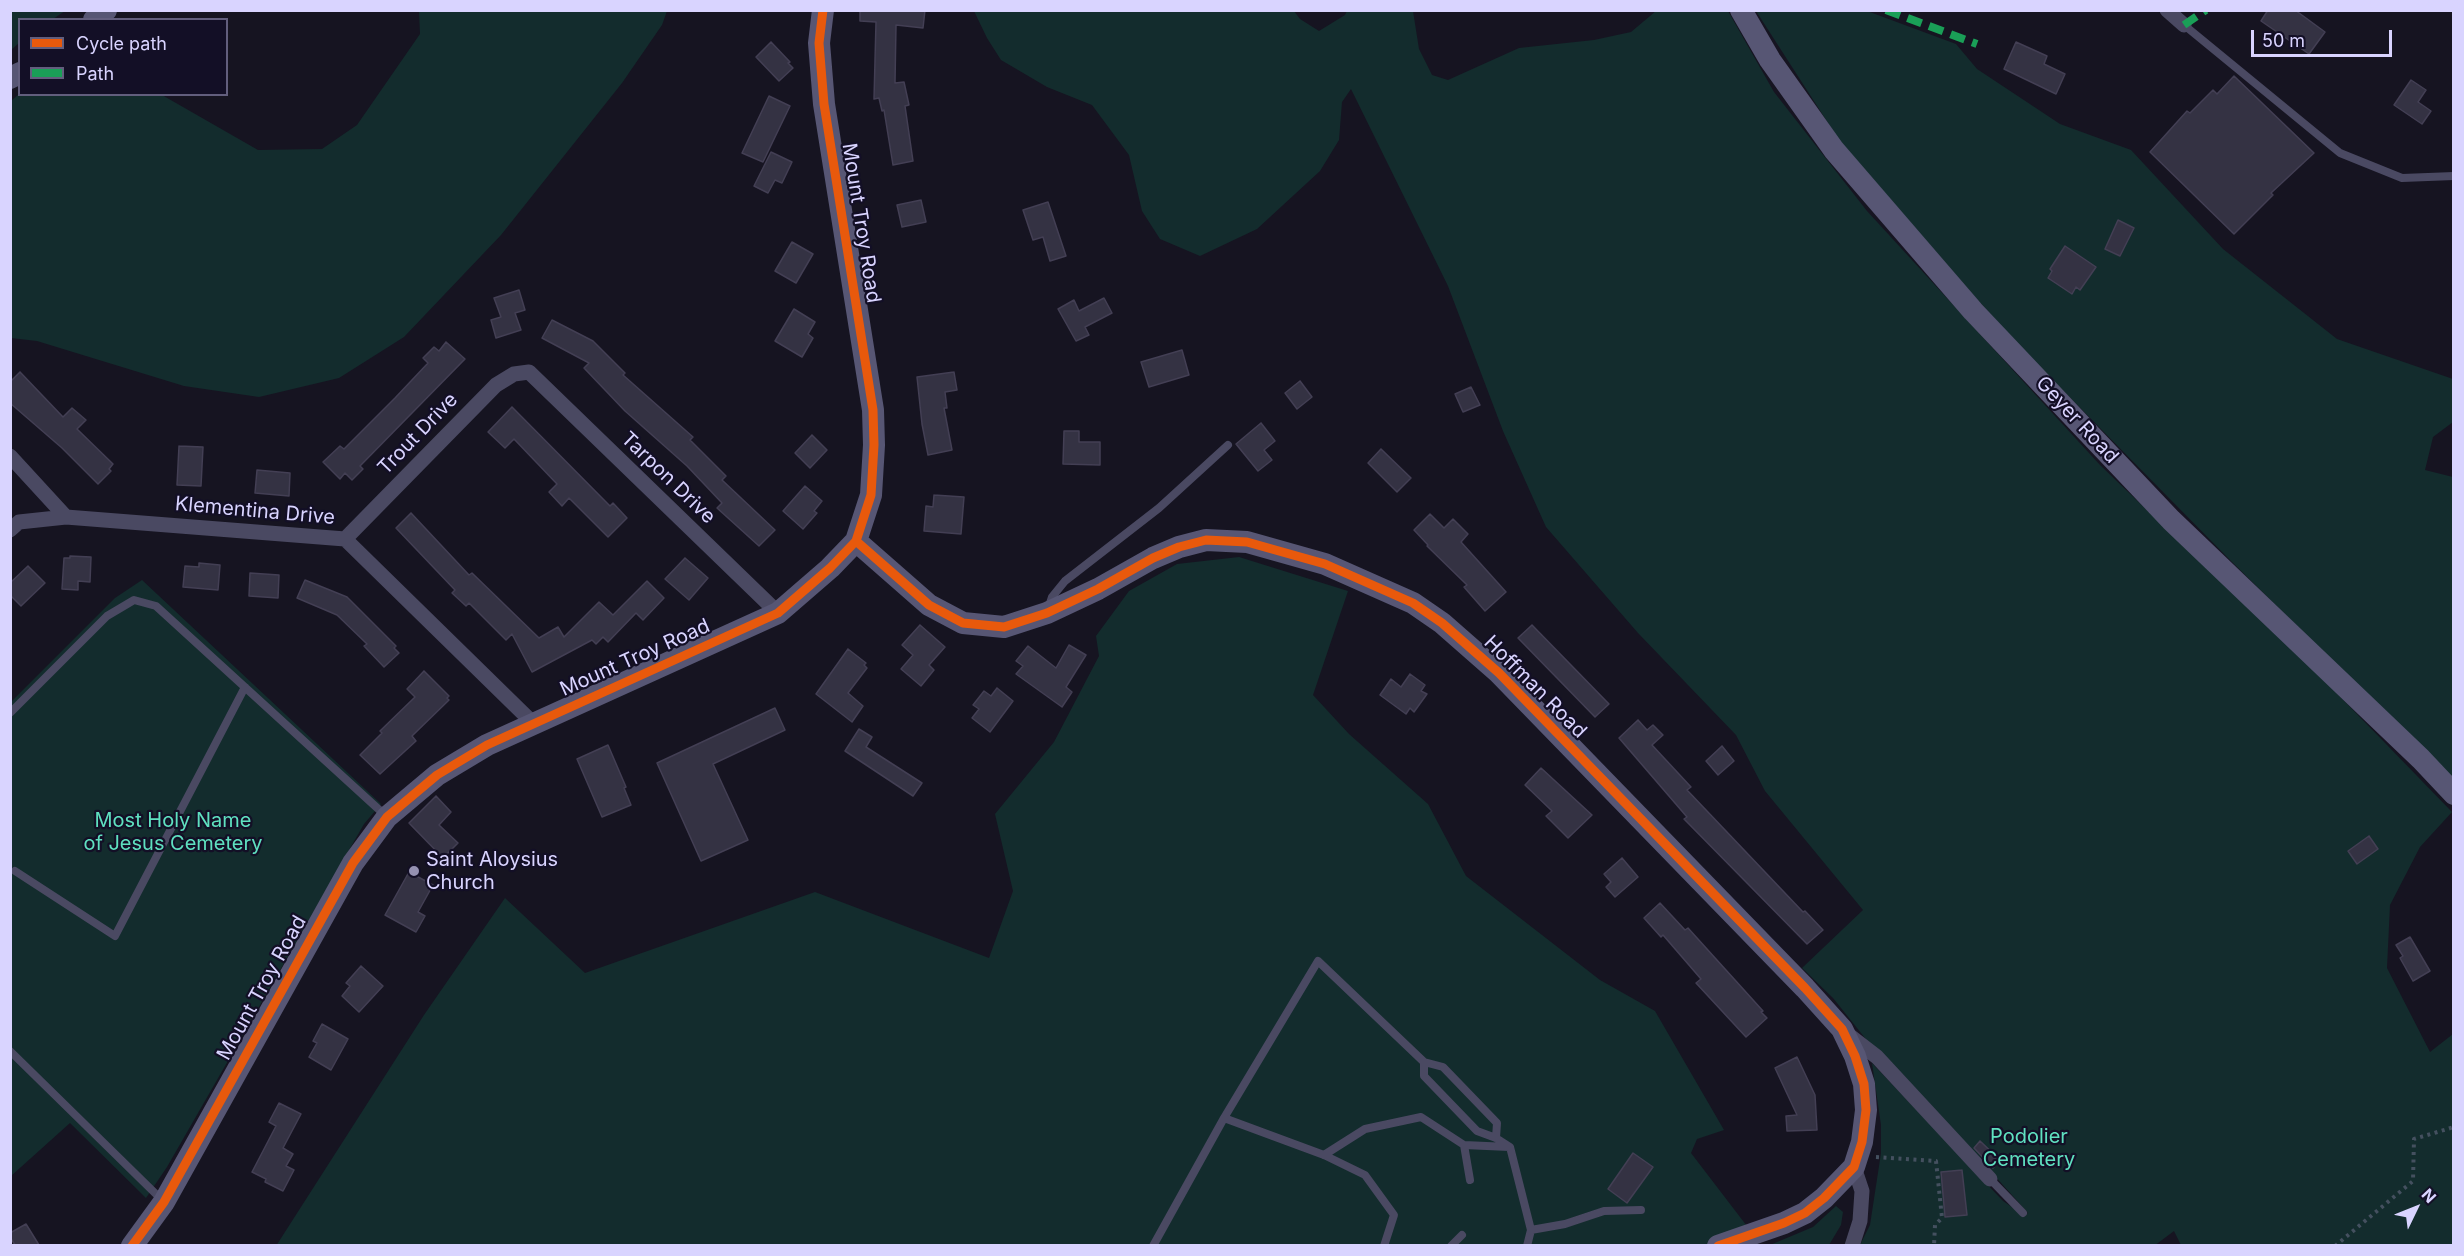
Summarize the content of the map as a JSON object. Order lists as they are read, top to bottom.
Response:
{
  "streets": {
    "street": [
      "Mount Troy Road",
      "Geyer Road",
      "Trout Drive",
      "Tarpon Drive",
      "Klementina Drive",
      "Hoffman Road"
    ]
  },
  "crossings": [
    ["Mount Troy Road", "Tarpon Drive"],
    ["Mount Troy Road", "Klementina Drive"],
    ["Mount Troy Road", "Hoffman Road"],
    ["Trout Drive", "Tarpon Drive"],
    ["Trout Drive", "Klementina Drive"]
  ],
  "parks": ["Most Holy Name of Jesus Cemetery", "Podolier Cemetery"],
  "places": ["Saint Aloysius Church"],
  "legend": ["Cycle path", "Path"],
  "scale_bar": "50 m",
  "north": "top right"
}
